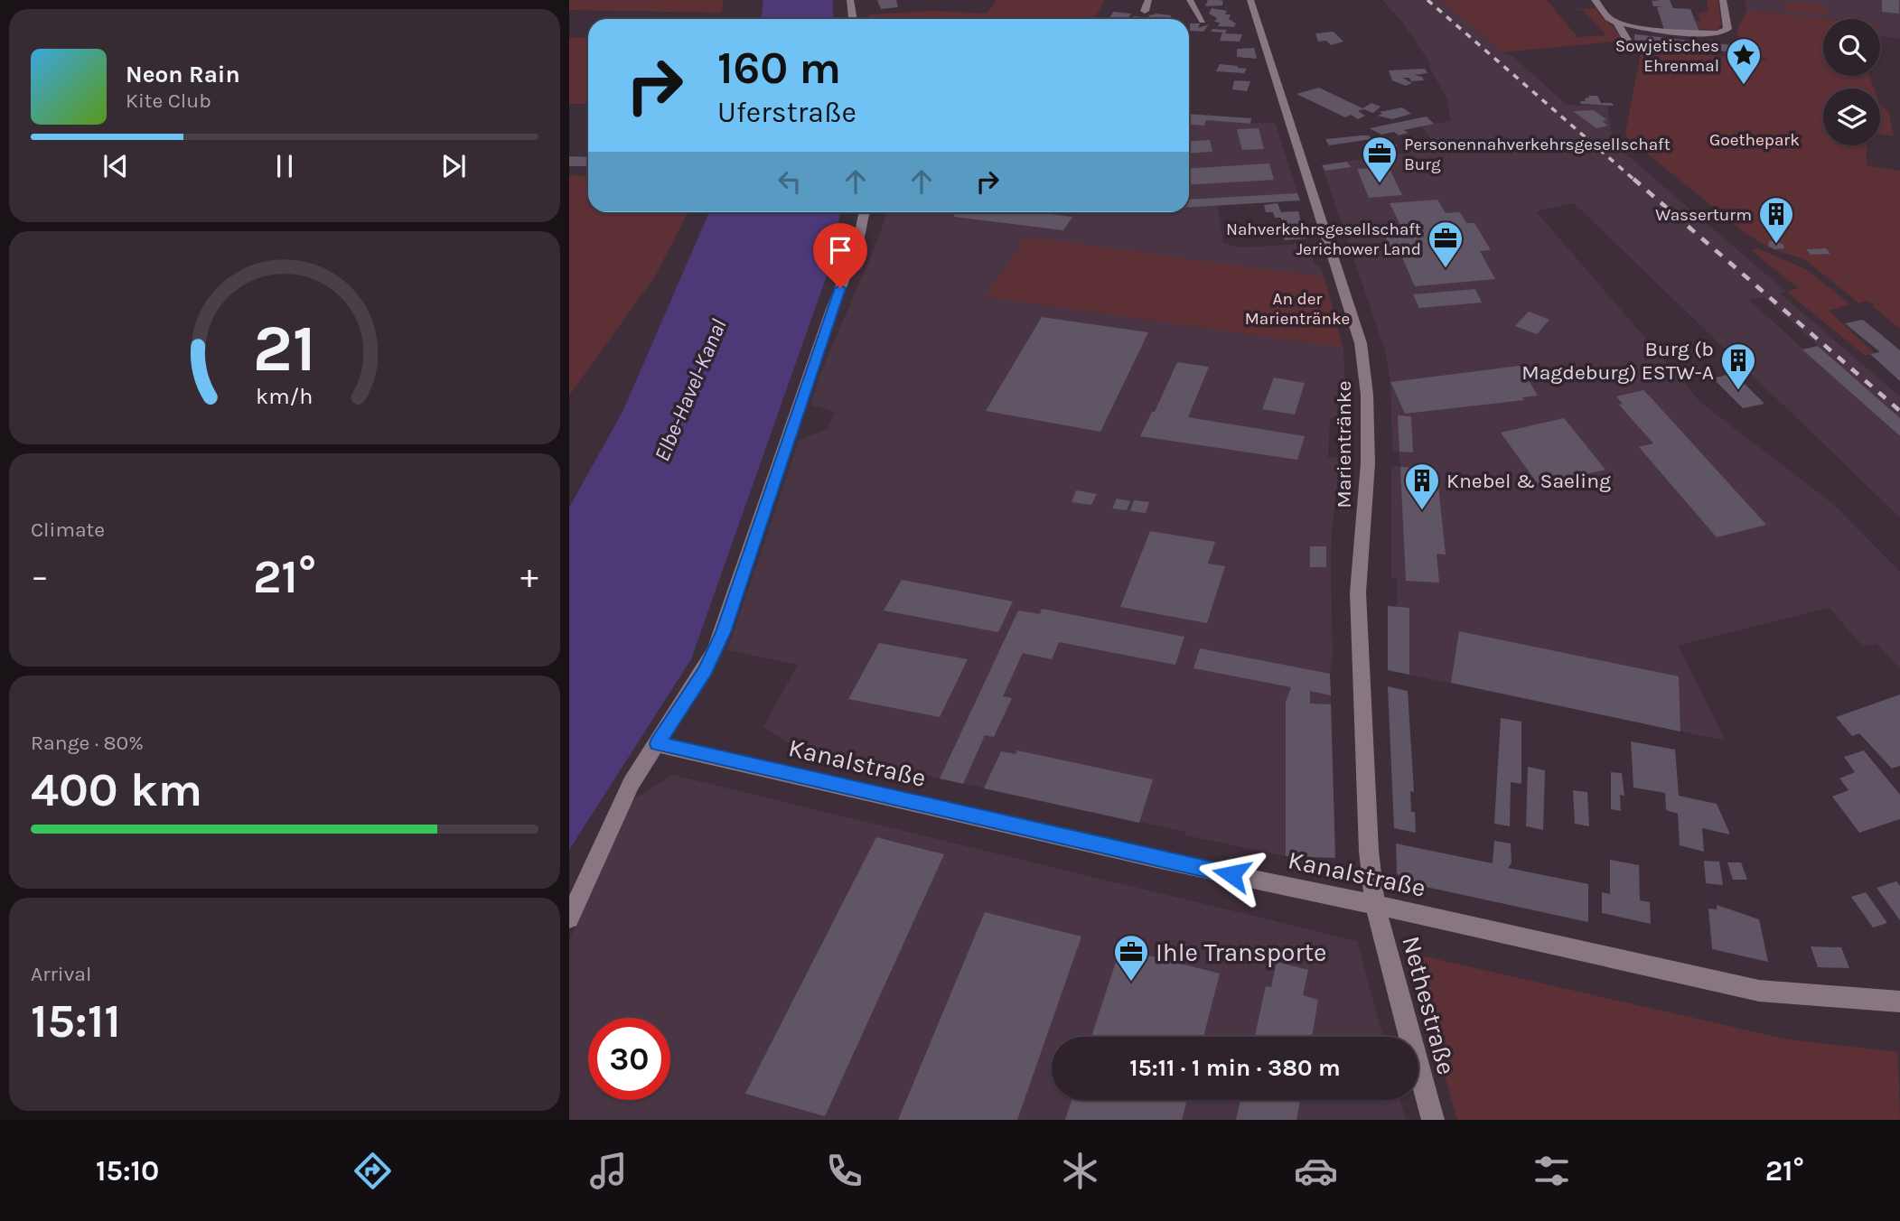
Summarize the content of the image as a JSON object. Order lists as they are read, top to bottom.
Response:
{
  "streets": {
    "street": ["Marientränke", "Kanalstraße", "Nethestraße"]
  },
  "crossings": [
    ["Marientränke", "Kanalstraße"],
    ["Marientränke", "Nethestraße"],
    ["Kanalstraße", "Nethestraße"]
  ],
  "water": ["Elbe-Havel-Kanal"],
  "parks": ["Goethepark", "An der Marientränke"],
  "places": {
    "place": ["Sowjetisches Ehrenmal"],
    "office": ["Personennahverkehrsgesellschaft Burg", "Nahverkehrsgesellschaft Jerichower Land", "Ihle Transporte"],
    "building": ["Wasserturm", "Burg (b Magdeburg) ESTW-A", "Knebel & Saeling"]
  },
  "page": {
    "turn": ["160 m", "Uferstraße"],
    "song": ["Neon Rain", "Kite Club"],
    "tile": [
      "Climate",
      ["Range · 80%", "400 km"],
      ["Arrival", "15:11"]
    ],
    "heat": ["−", "21°", "+"],
    "limit": "30",
    "trip": "15:11 · 1 min · 380 m",
    "tabs": ["15:10", "21°"],
    "gauge": ["21", "km/h"]
  }
}
